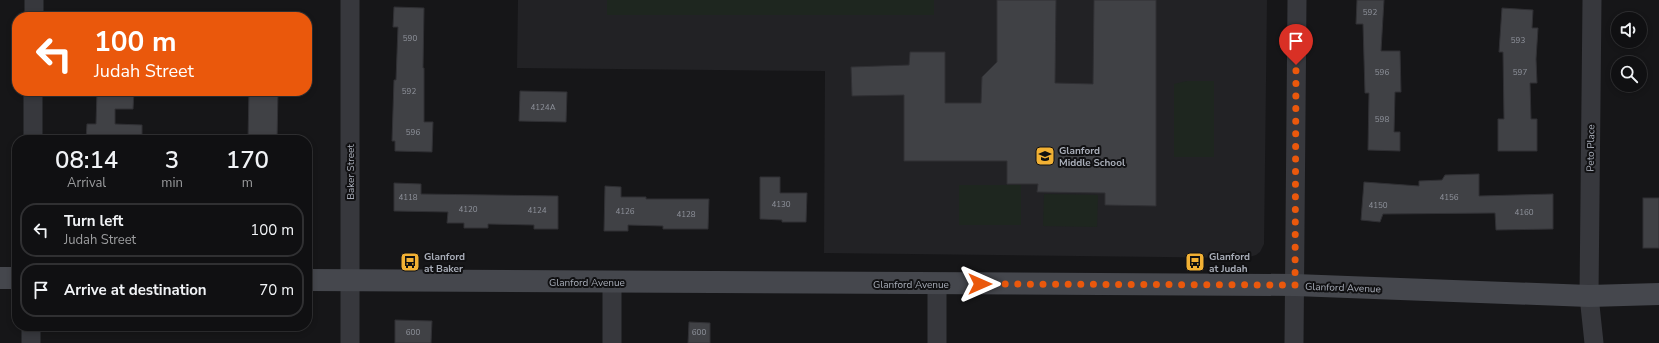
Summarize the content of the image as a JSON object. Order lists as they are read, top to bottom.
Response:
{
  "streets": {
    "main road": ["Glanford Avenue"],
    "street": ["Peto Place", "Baker Street"]
  },
  "crossings": [
    ["Peto Place", "Glanford Avenue"],
    ["Baker Street", "Glanford Avenue"]
  ],
  "places": {
    "school or university": ["Glanford Middle School"],
    "bus stop": ["Glanford at Baker", "Glanford at Judah"]
  },
  "house_numbers": [
    "592",
    "590",
    "593",
    "596",
    "597",
    "592",
    "4124A",
    "598",
    "596",
    "4118",
    "4156",
    "4130",
    "4150",
    "4120",
    "4124",
    "4126",
    "4160",
    "4128",
    "600",
    "600"
  ],
  "page": {
    "turn": ["100 m", "Judah Street"],
    "eta": [
      "08:14",
      "Arrival",
      "3",
      "min",
      "170",
      "m"
    ],
    "list": [
      {
        "name": "Turn left",
        "note": "Judah Street",
        "value": "100 m"
      },
      {
        "name": "Arrive at destination",
        "value": "70 m"
      }
    ]
  }
}
